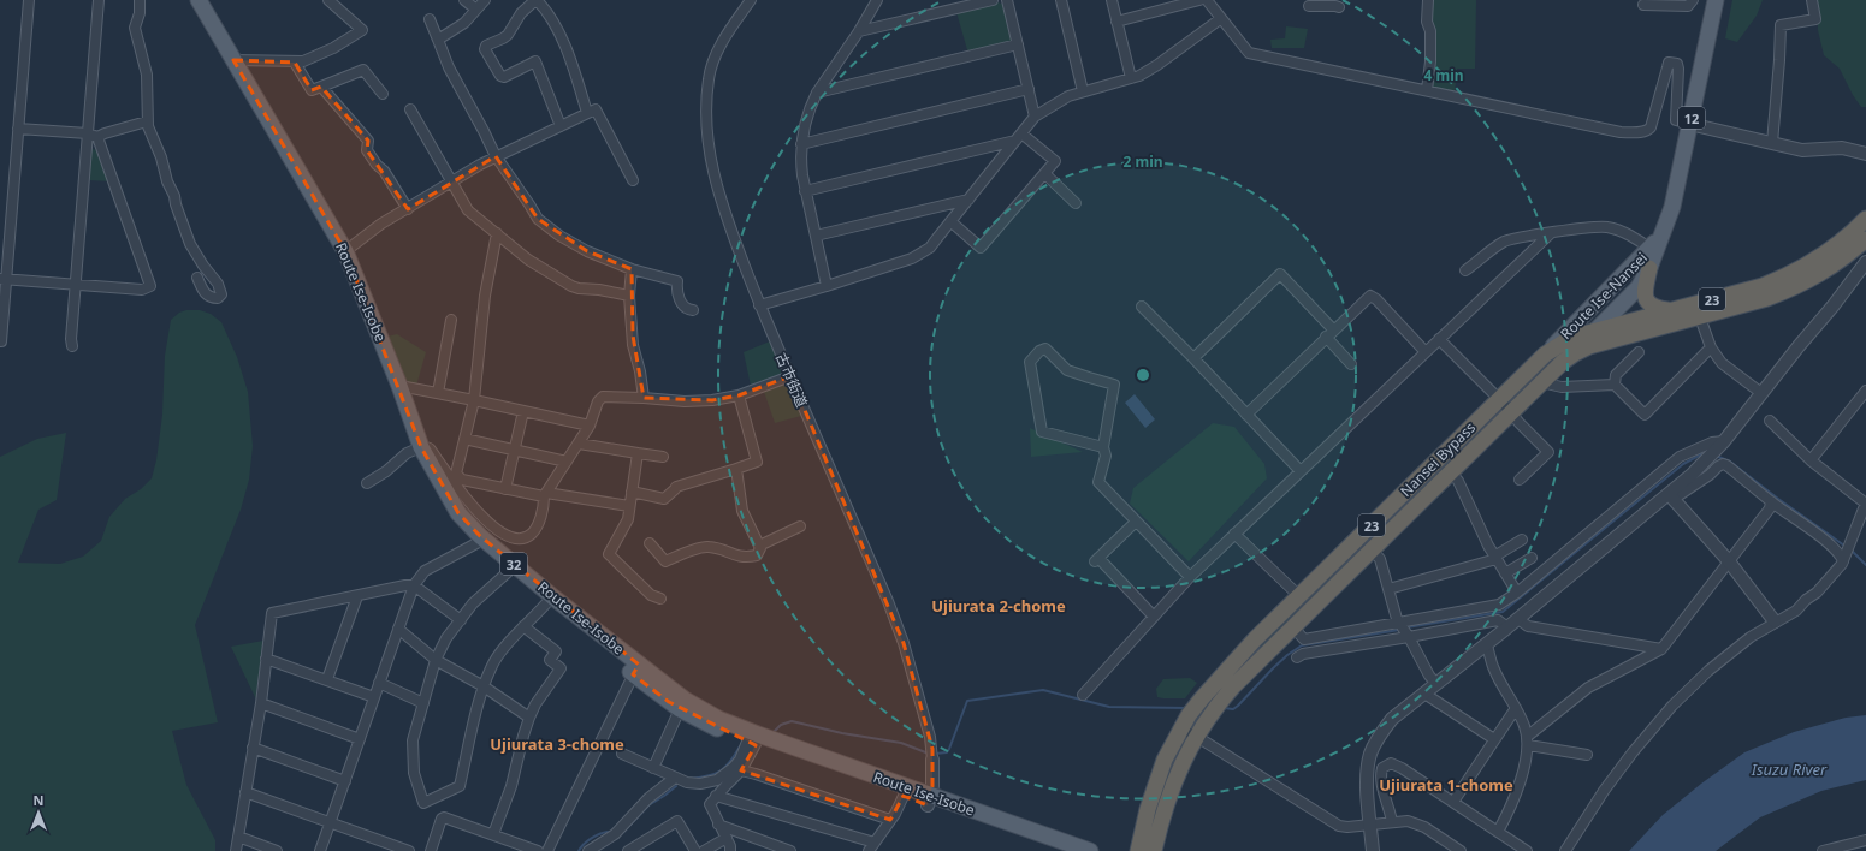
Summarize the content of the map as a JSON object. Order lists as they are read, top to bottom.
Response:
{
  "streets": {
    "highway": ["23", "Nansei Bypass"],
    "main road": [
      "12",
      "Route Ise-Isobe",
      "Route Ise-Nansei",
      "32"
    ],
    "street": ["古市街道"]
  },
  "crossings": [
    ["Route Ise-Nansei", "Nansei Bypass"]
  ],
  "districts": ["Ujiurata 2-chome", "Ujiurata 3-chome", "Ujiurata 1-chome"],
  "water": ["Isuzu River"],
  "north": "top",
  "rings": ["4 min", "2 min"]
}
